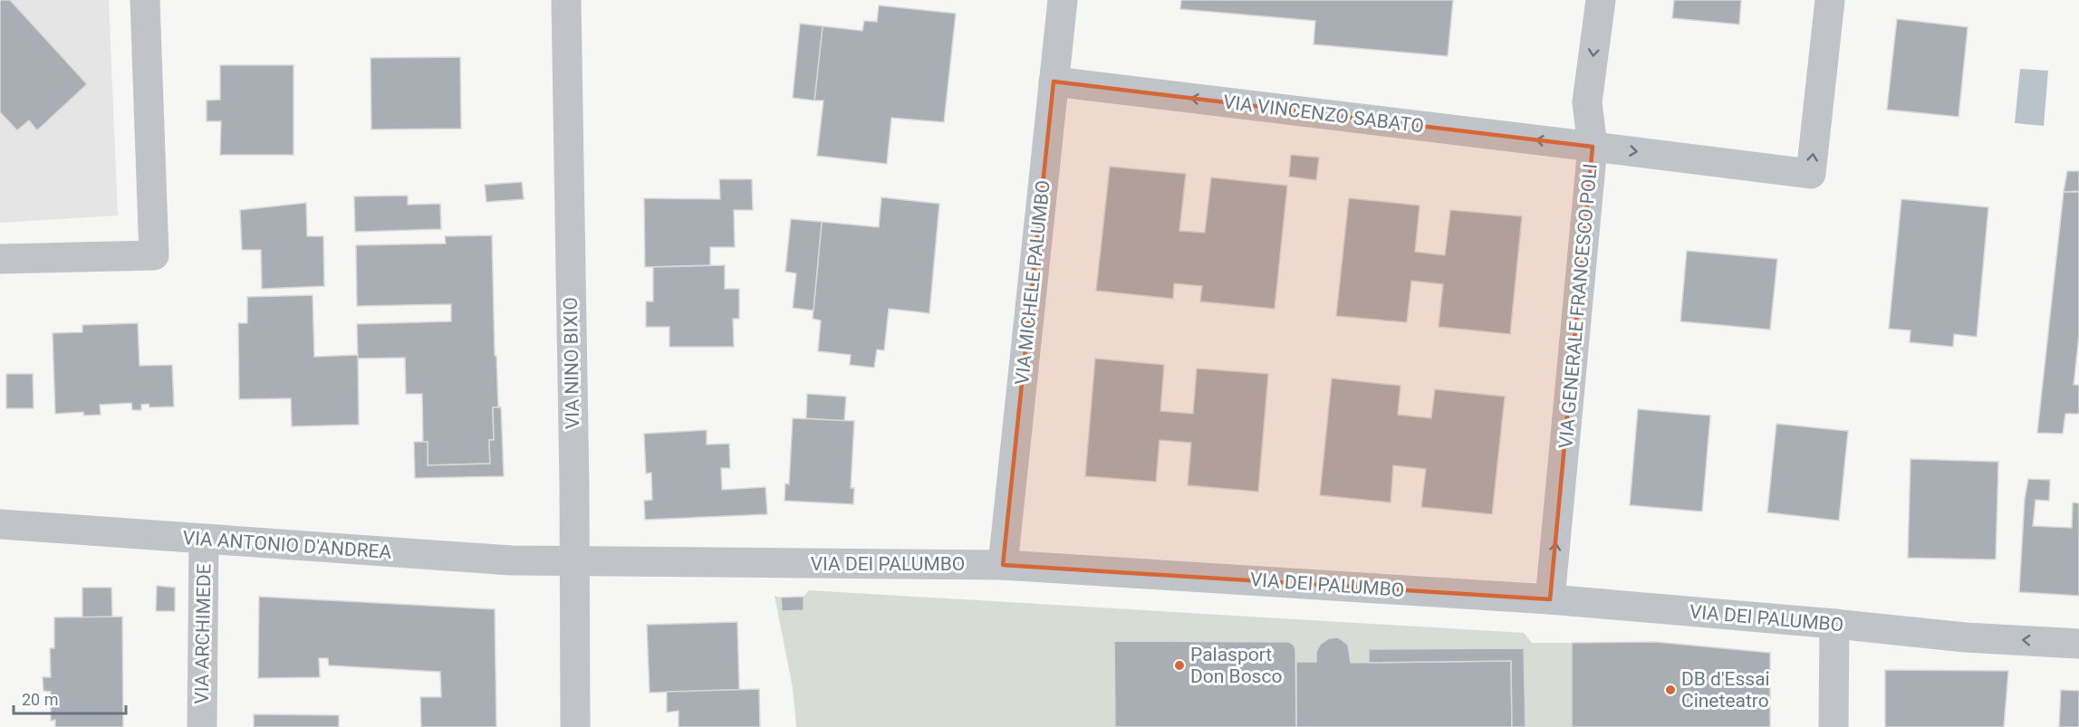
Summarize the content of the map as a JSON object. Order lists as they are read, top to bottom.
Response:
{
  "streets": {
    "street": [
      "VIA VINCENZO SABATO",
      "VIA MICHELE PALUMBO",
      "VIA GENERALE FRANCESCO POLI",
      "VIA NINO BIXIO",
      "VIA ANTONIO D'ANDREA",
      "VIA DEI PALUMBO",
      "VIA ARCHIMEDE"
    ]
  },
  "crossings": [
    ["VIA VINCENZO SABATO", "VIA MICHELE PALUMBO"],
    ["VIA VINCENZO SABATO", "VIA GENERALE FRANCESCO POLI"],
    ["VIA MICHELE PALUMBO", "VIA DEI PALUMBO"],
    ["VIA GENERALE FRANCESCO POLI", "VIA DEI PALUMBO"],
    ["VIA NINO BIXIO", "VIA ANTONIO D'ANDREA"],
    ["VIA NINO BIXIO", "VIA DEI PALUMBO"],
    ["VIA ANTONIO D'ANDREA", "VIA DEI PALUMBO"],
    ["VIA ANTONIO D'ANDREA", "VIA ARCHIMEDE"]
  ],
  "one_way": ["VIA VINCENZO SABATO"],
  "places": ["Palasport Don Bosco", "DB d'Essai Cineteatro"],
  "scale_bar": "20 m"
}
